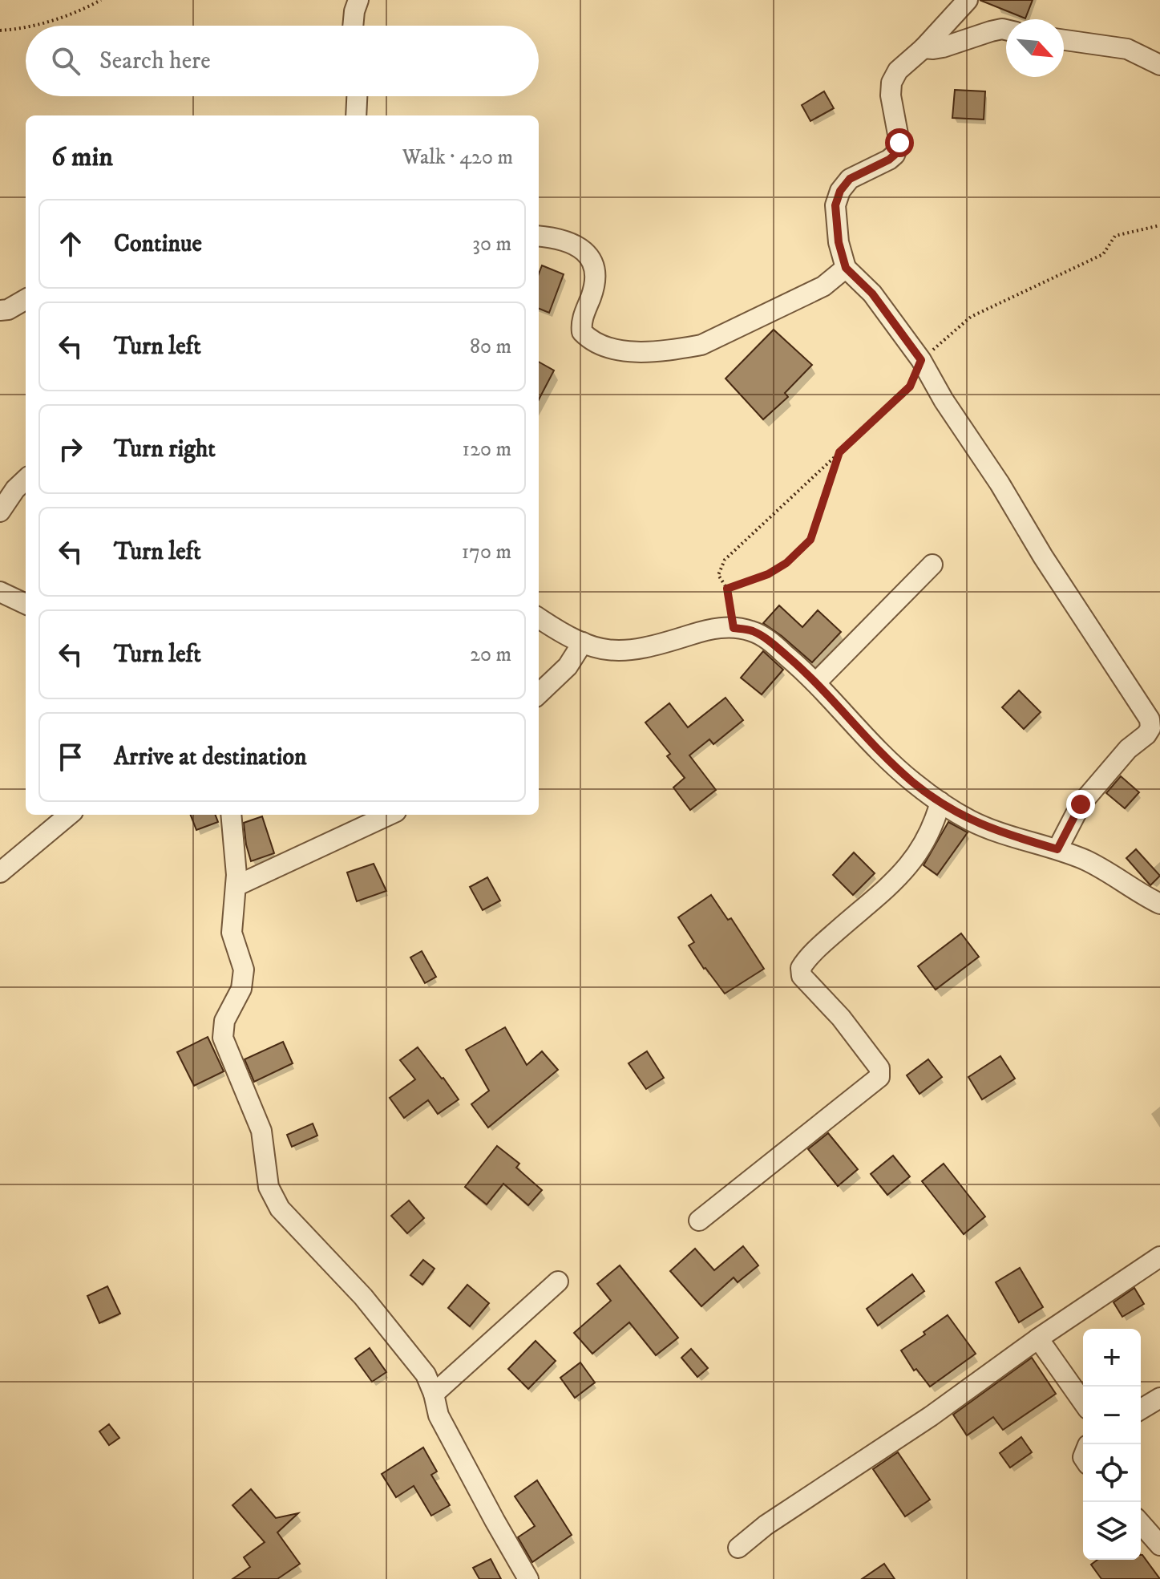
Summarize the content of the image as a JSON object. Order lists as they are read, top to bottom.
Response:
{
  "north": "bottom right",
  "page": {
    "search": "Search here",
    "heading": ["6 min", "Walk · 420 m"],
    "list": [
      ["Continue", "30 m"],
      ["Turn left", "80 m"],
      ["Turn right", "120 m"],
      ["Turn left", "170 m"],
      ["Turn left", "20 m"],
      "Arrive at destination"
    ],
    "map_buttons": ["+", "−"]
  }
}
